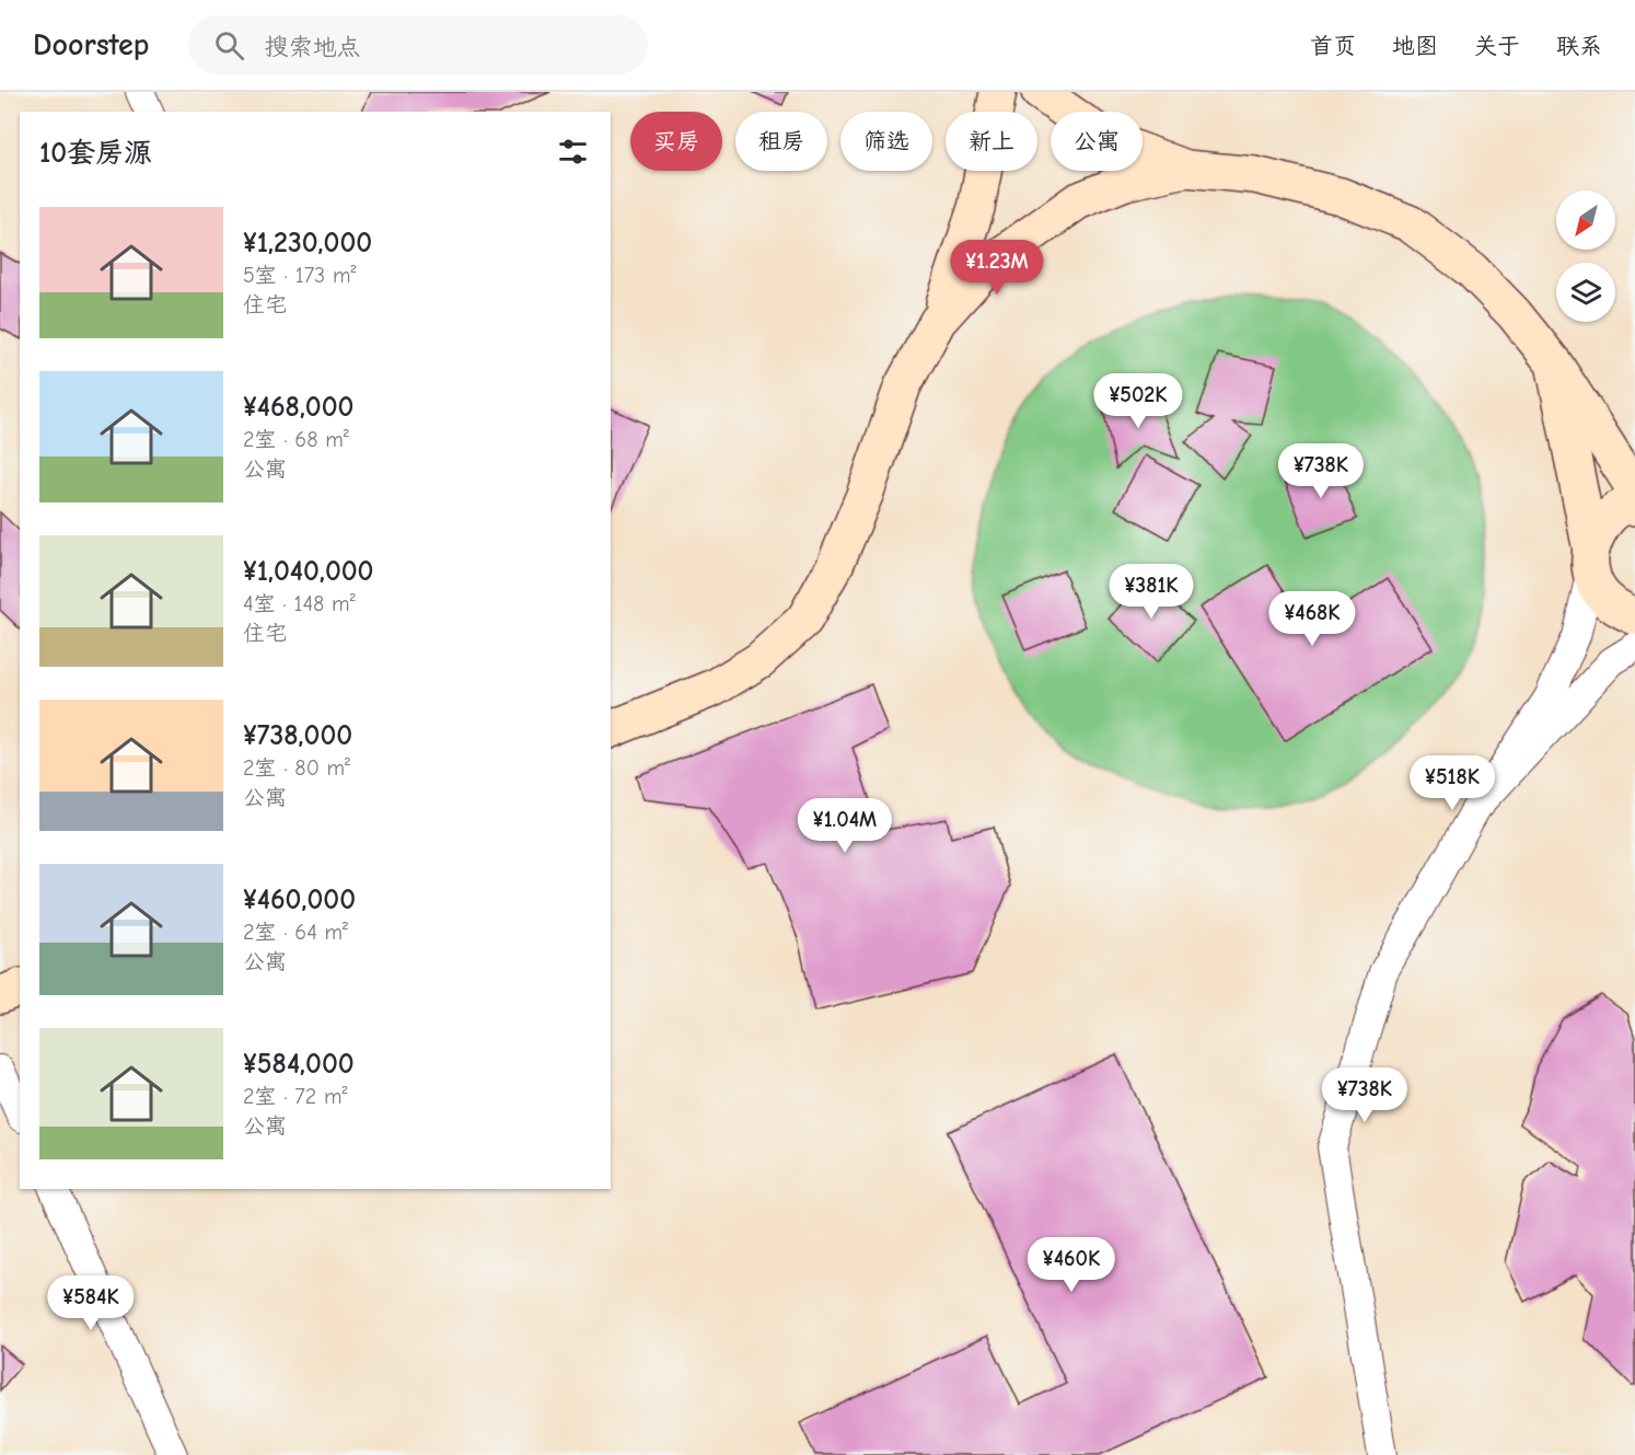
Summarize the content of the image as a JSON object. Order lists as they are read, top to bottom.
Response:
{
  "north": "bottom left",
  "page": {
    "header": "Doorstep",
    "search": "搜索地点",
    "nav": [
      "首页",
      "地图",
      "关于",
      "联系"
    ],
    "chip": [
      "买房",
      "租房",
      "筛选",
      "新上",
      "公寓"
    ],
    "heading": "10套房源",
    "list": [
      {
        "name": "¥1,230,000",
        "note": "5室 · 173 m² · 住宅"
      },
      {
        "name": "¥468,000",
        "note": "2室 · 68 m² · 公寓"
      },
      {
        "name": "¥1,040,000",
        "note": "4室 · 148 m² · 住宅"
      },
      {
        "name": "¥738,000",
        "note": "2室 · 80 m² · 公寓"
      },
      {
        "name": "¥460,000",
        "note": "2室 · 64 m² · 公寓"
      },
      {
        "name": "¥584,000",
        "note": "2室 · 72 m² · 公寓"
      }
    ],
    "price": [
      "¥1.23M",
      "¥502K",
      "¥738K",
      "¥381K",
      "¥468K",
      "¥518K",
      "¥1.04M",
      "¥738K",
      "¥460K",
      "¥584K"
    ]
  }
}
